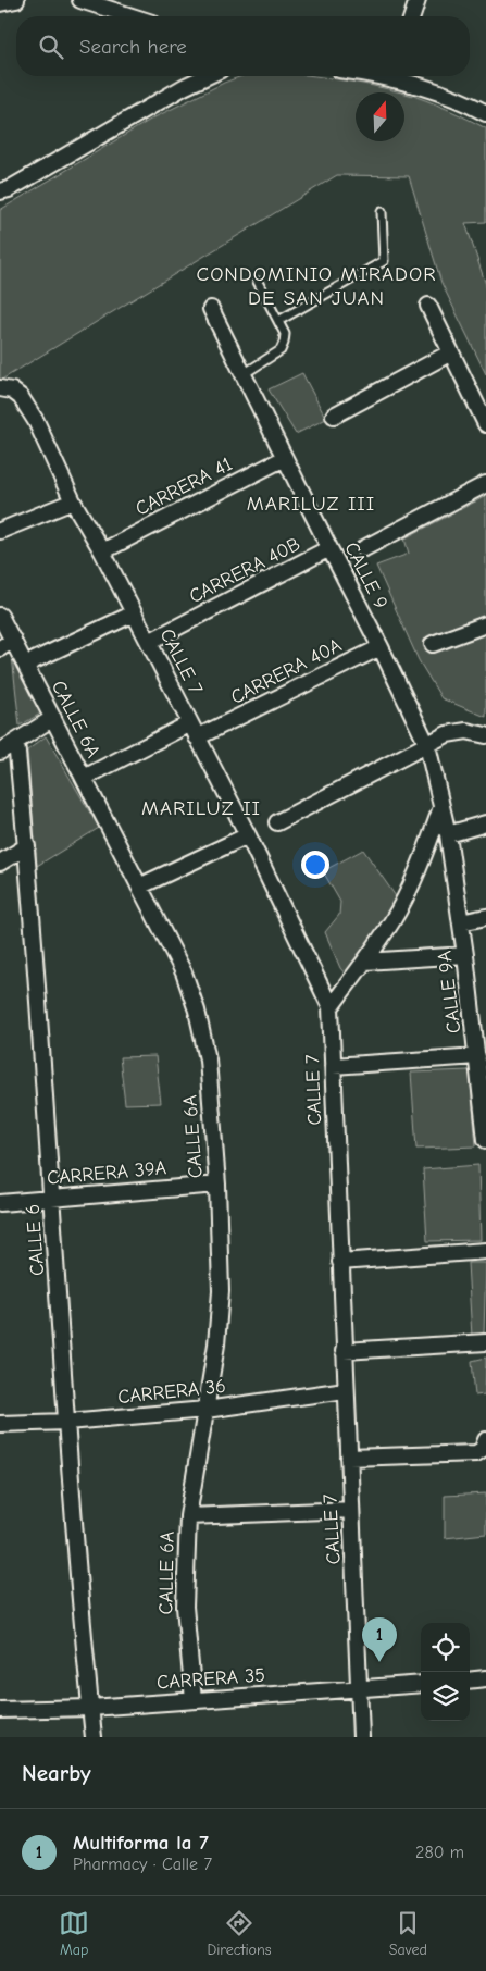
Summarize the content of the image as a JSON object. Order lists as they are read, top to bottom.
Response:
{
  "streets": {
    "street": [
      "CARRERA 41",
      "CARRERA 40B",
      "CALLE 9",
      "CALLE 7",
      "CARRERA 40A",
      "CALLE 6A",
      "CALLE 9A",
      "CARRERA 39A",
      "CALLE 6",
      "CARRERA 36",
      "CARRERA 35"
    ]
  },
  "crossings": [
    ["CARRERA 41", "CALLE 9"],
    ["CARRERA 41", "CALLE 7"],
    ["CARRERA 40B", "CALLE 9"],
    ["CARRERA 40B", "CALLE 7"],
    ["CALLE 9", "CARRERA 40A"],
    ["CALLE 9", "CALLE 9A"],
    ["CALLE 7", "CARRERA 40A"],
    ["CALLE 7", "CARRERA 36"],
    ["CALLE 7", "CARRERA 35"],
    ["CARRERA 40A", "CALLE 6A"],
    ["CALLE 6A", "CARRERA 39A"],
    ["CALLE 6A", "CARRERA 36"],
    ["CALLE 6A", "CARRERA 35"],
    ["CARRERA 39A", "CALLE 6"],
    ["CALLE 6", "CARRERA 36"],
    ["CALLE 6", "CARRERA 35"]
  ],
  "districts": ["CONDOMINIO MIRADOR DE SAN JUAN", "MARILUZ III", "MARILUZ II"],
  "north": "top",
  "page": {
    "search": "Search here",
    "pins": "1",
    "heading": "Nearby",
    "list": [
      {
        "mark": "1",
        "name": "Multiforma la 7",
        "note": "Pharmacy · Calle 7",
        "value": "280 m"
      }
    ],
    "nav": ["Map", "Directions", "Saved"]
  }
}
